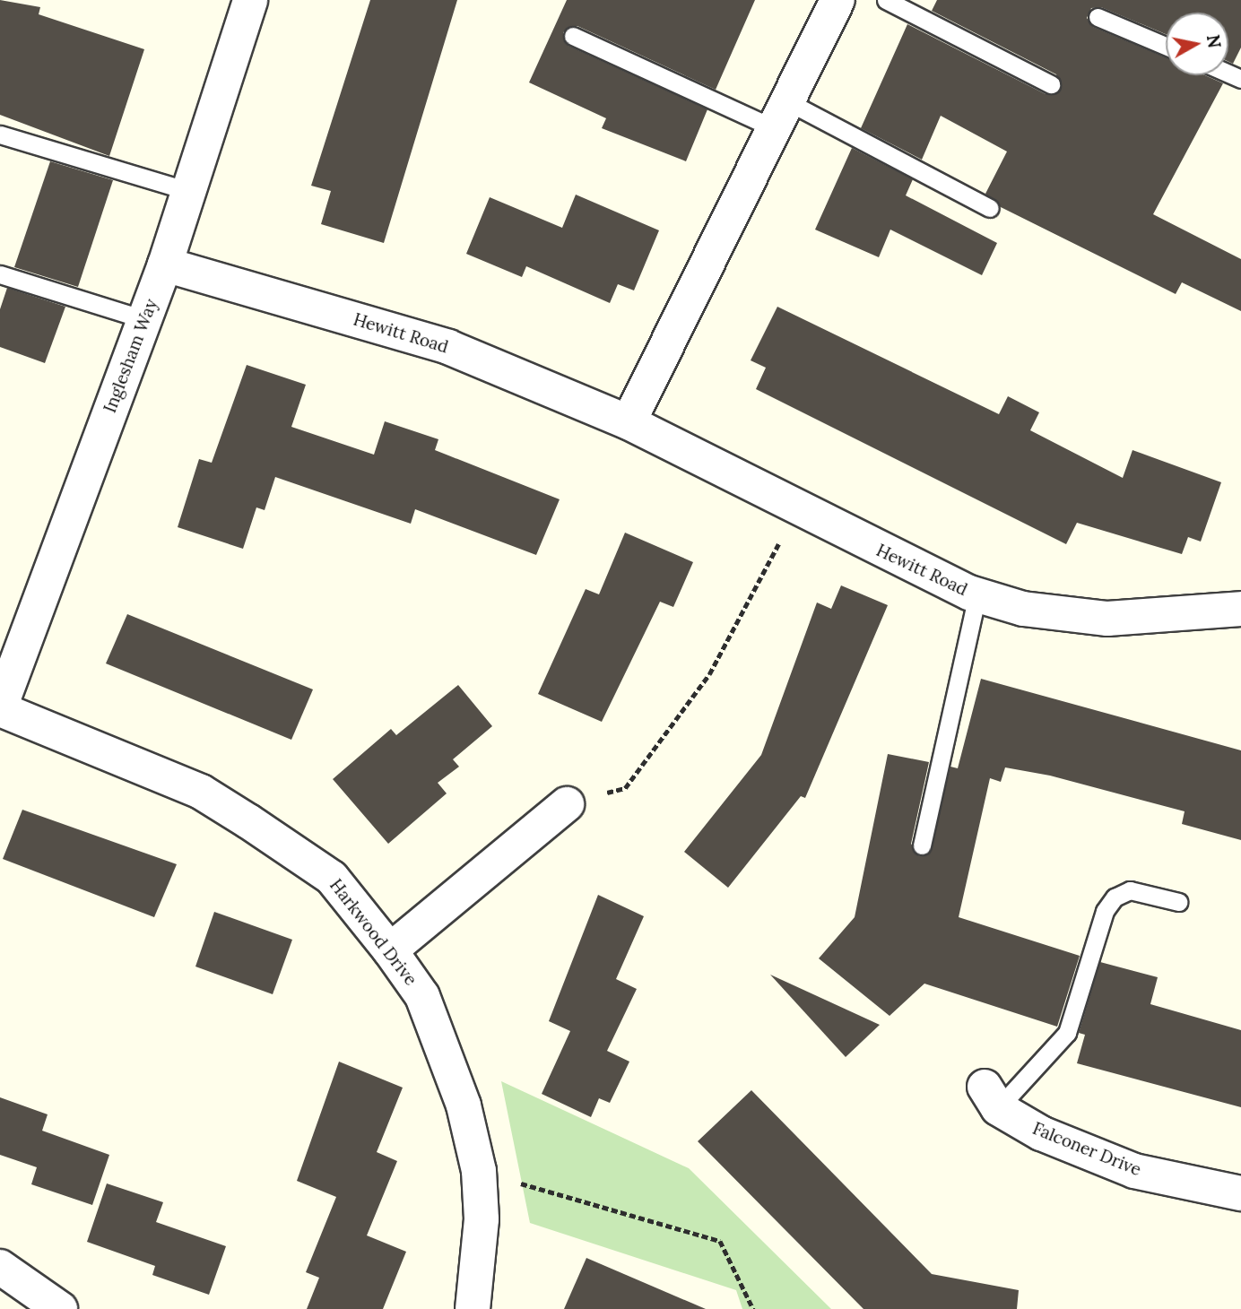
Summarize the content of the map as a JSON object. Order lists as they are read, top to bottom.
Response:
{
  "streets": {
    "street": [
      "Hewitt Road",
      "Inglesham Way",
      "Harkwood Drive",
      "Falconer Drive"
    ]
  },
  "crossings": [
    ["Hewitt Road", "Inglesham Way"],
    ["Inglesham Way", "Harkwood Drive"]
  ],
  "north": "right"
}
